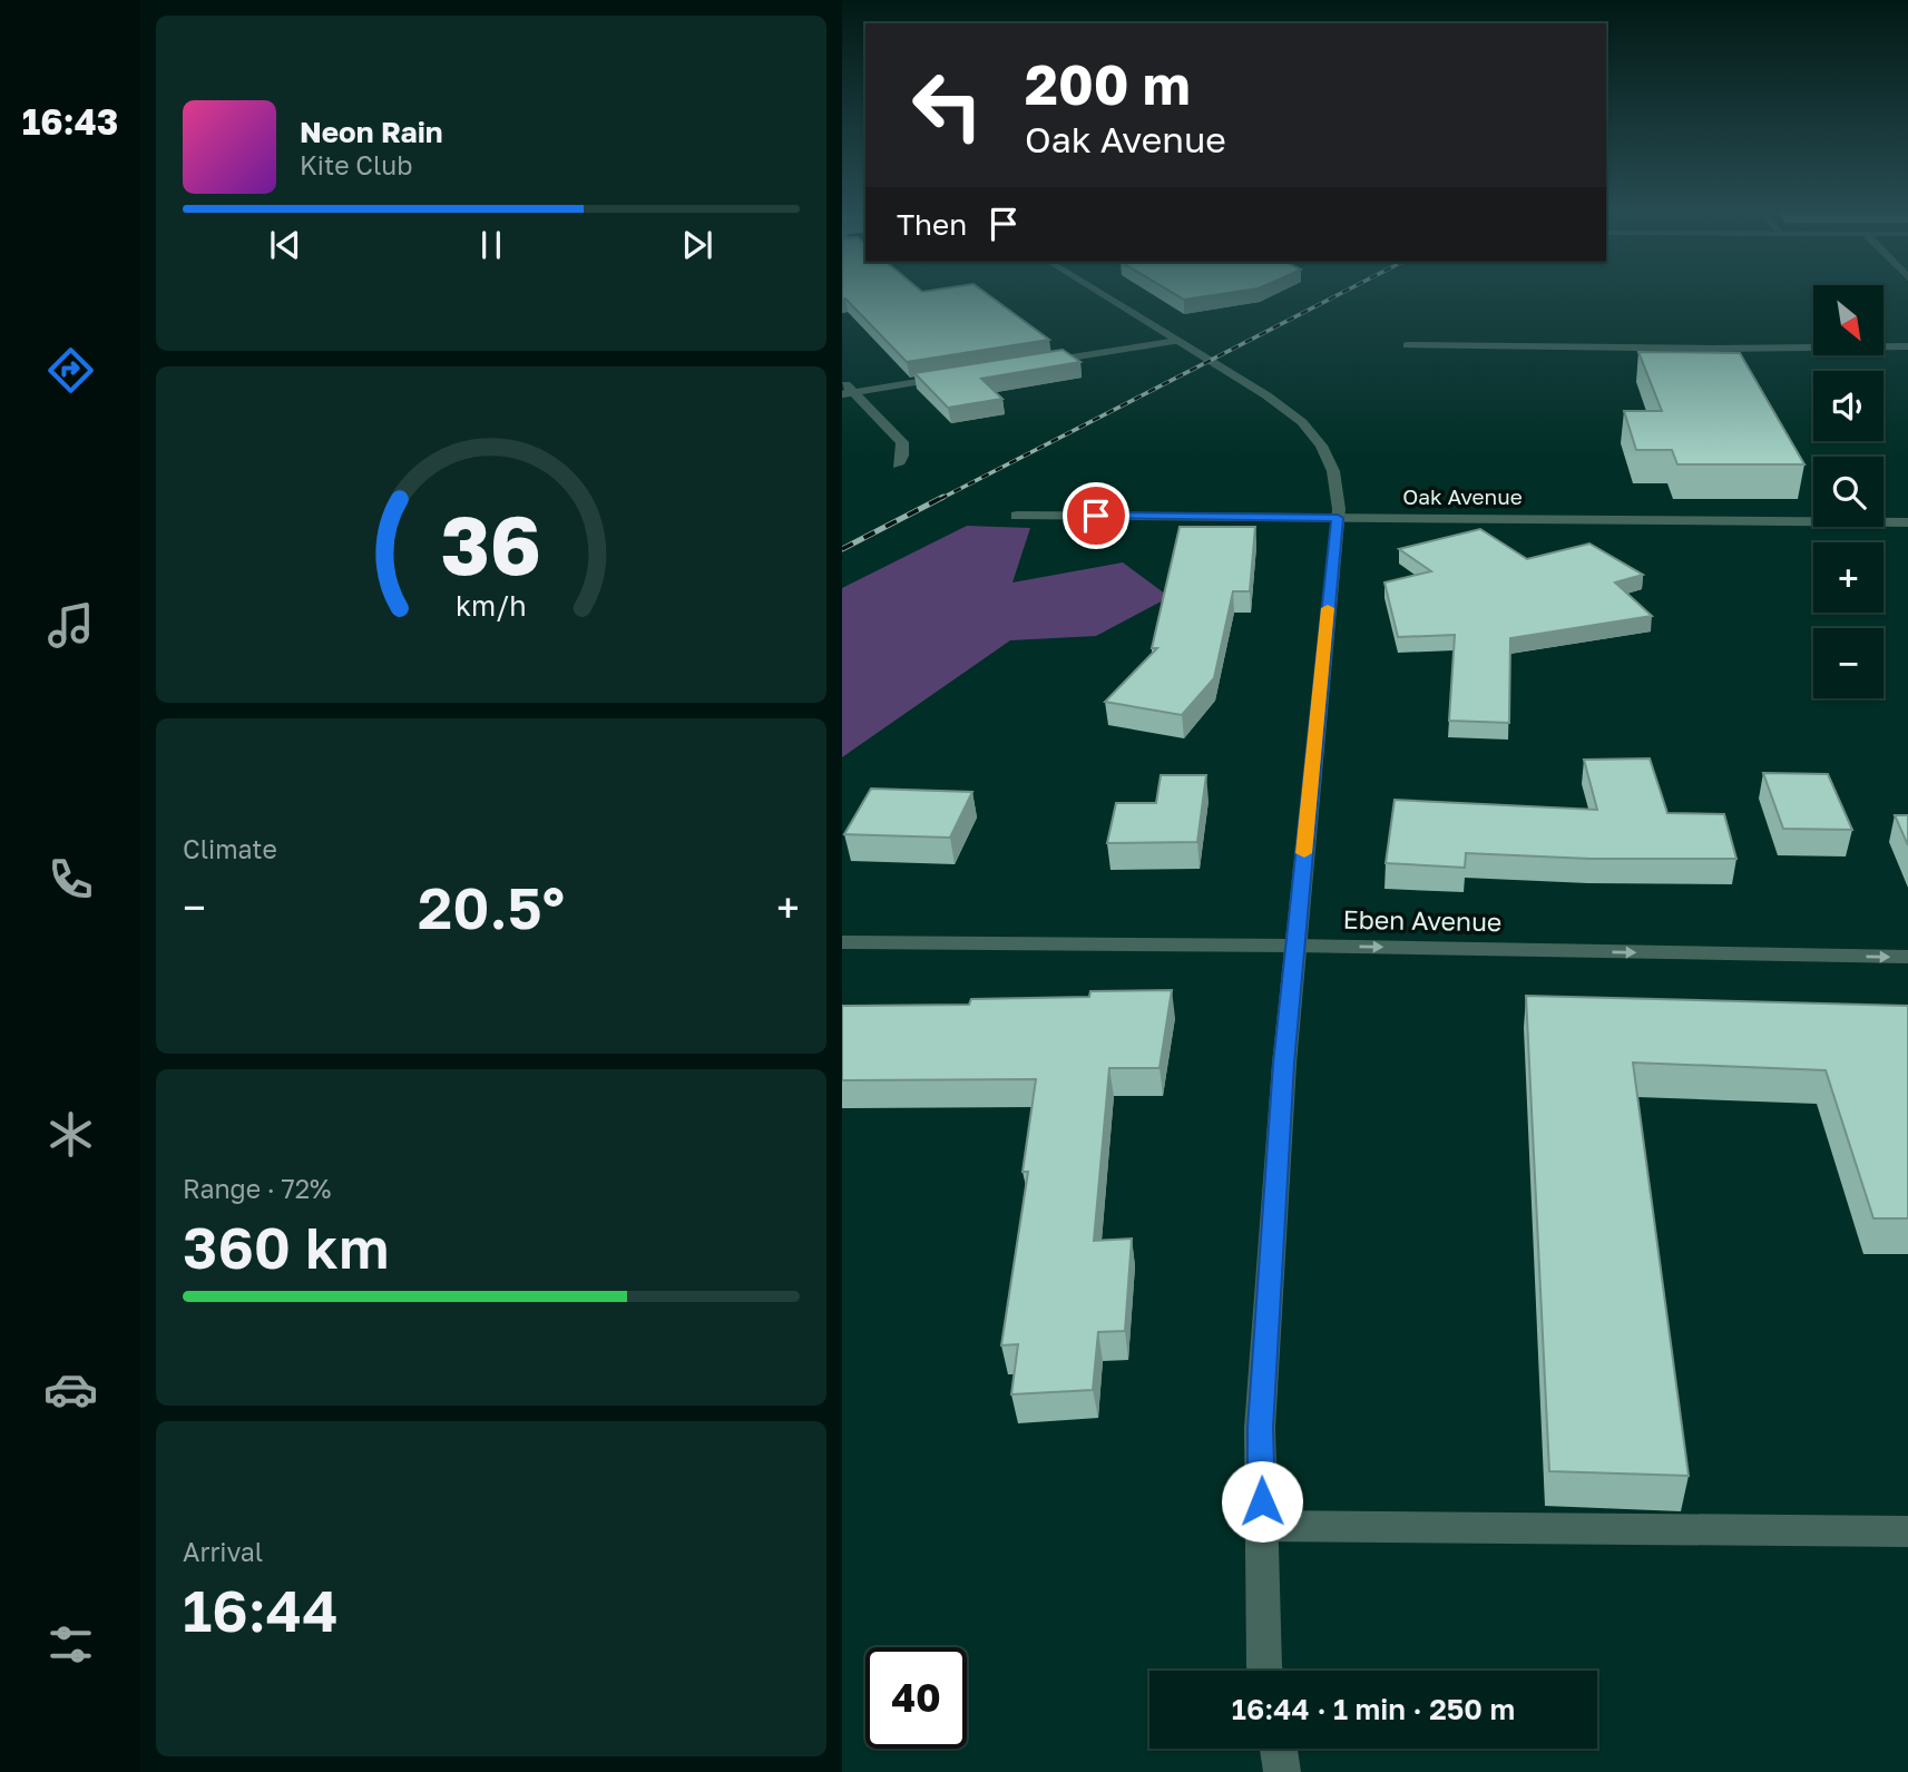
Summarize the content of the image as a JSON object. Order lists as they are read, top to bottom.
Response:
{
  "streets": {
    "street": ["Oak Avenue", "Eben Avenue"]
  },
  "one_way": ["Eben Avenue"],
  "north": "bottom right",
  "page": {
    "tabs": "16:43",
    "turn": ["200 m", "Oak Avenue"],
    "song": ["Neon Rain", "Kite Club"],
    "then": "Then",
    "map_buttons": ["+", "−"],
    "tile": [
      "Climate",
      ["Range · 72%", "360 km"],
      ["Arrival", "16:44"]
    ],
    "heat": ["−", "20.5°", "+"],
    "limit": "40",
    "trip": "16:44 · 1 min · 250 m",
    "gauge": ["36", "km/h"]
  }
}
